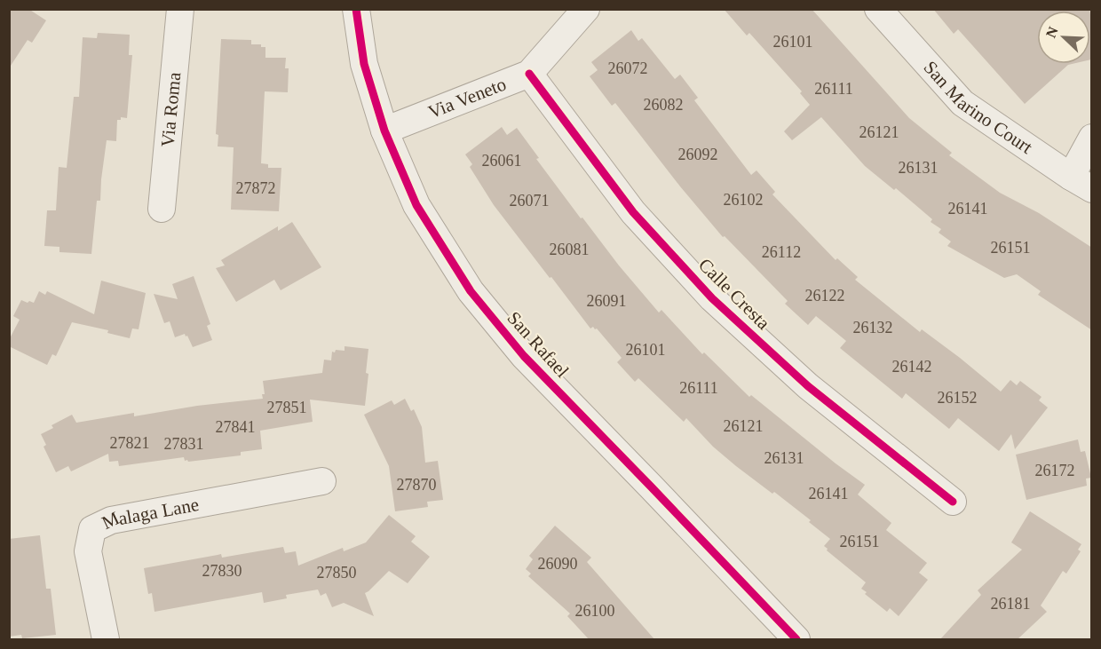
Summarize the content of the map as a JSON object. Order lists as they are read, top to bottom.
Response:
{
  "streets": {
    "street": [
      "Via Veneto",
      "San Marino Court",
      "Via Roma",
      "Calle Cresta",
      "San Rafael",
      "Malaga Lane"
    ]
  },
  "crossings": [
    ["Via Veneto", "Calle Cresta"],
    ["Via Veneto", "San Rafael"]
  ],
  "house_numbers": [
    "26101",
    "26072",
    "26111",
    "26082",
    "26121",
    "26092",
    "26061",
    "26131",
    "27872",
    "26102",
    "26071",
    "26141",
    "26151",
    "26081",
    "26112",
    "26122",
    "26091",
    "26132",
    "26101",
    "26142",
    "26111",
    "26152",
    "27851",
    "26121",
    "27841",
    "27821",
    "27831",
    "26131",
    "26172",
    "27870",
    "26141",
    "26151",
    "26090",
    "27830",
    "27850",
    "26181",
    "26100"
  ],
  "north": "top left"
}
